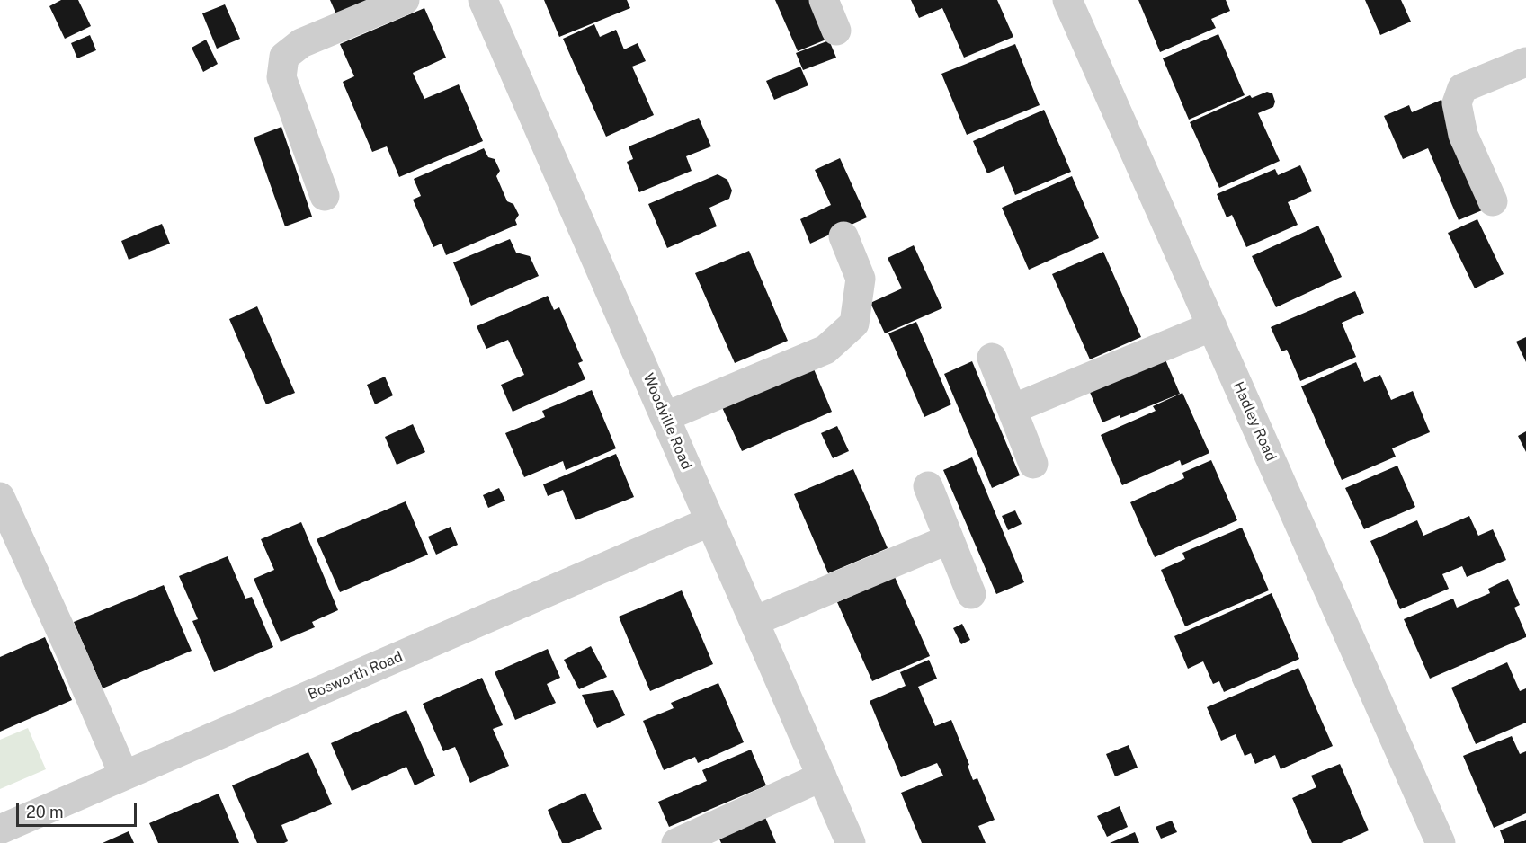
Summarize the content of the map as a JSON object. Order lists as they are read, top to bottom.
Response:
{
  "streets": {
    "street": ["Woodville Road", "Hadley Road", "Bosworth Road"]
  },
  "crossings": [
    ["Woodville Road", "Bosworth Road"]
  ],
  "scale_bar": "20 m"
}
